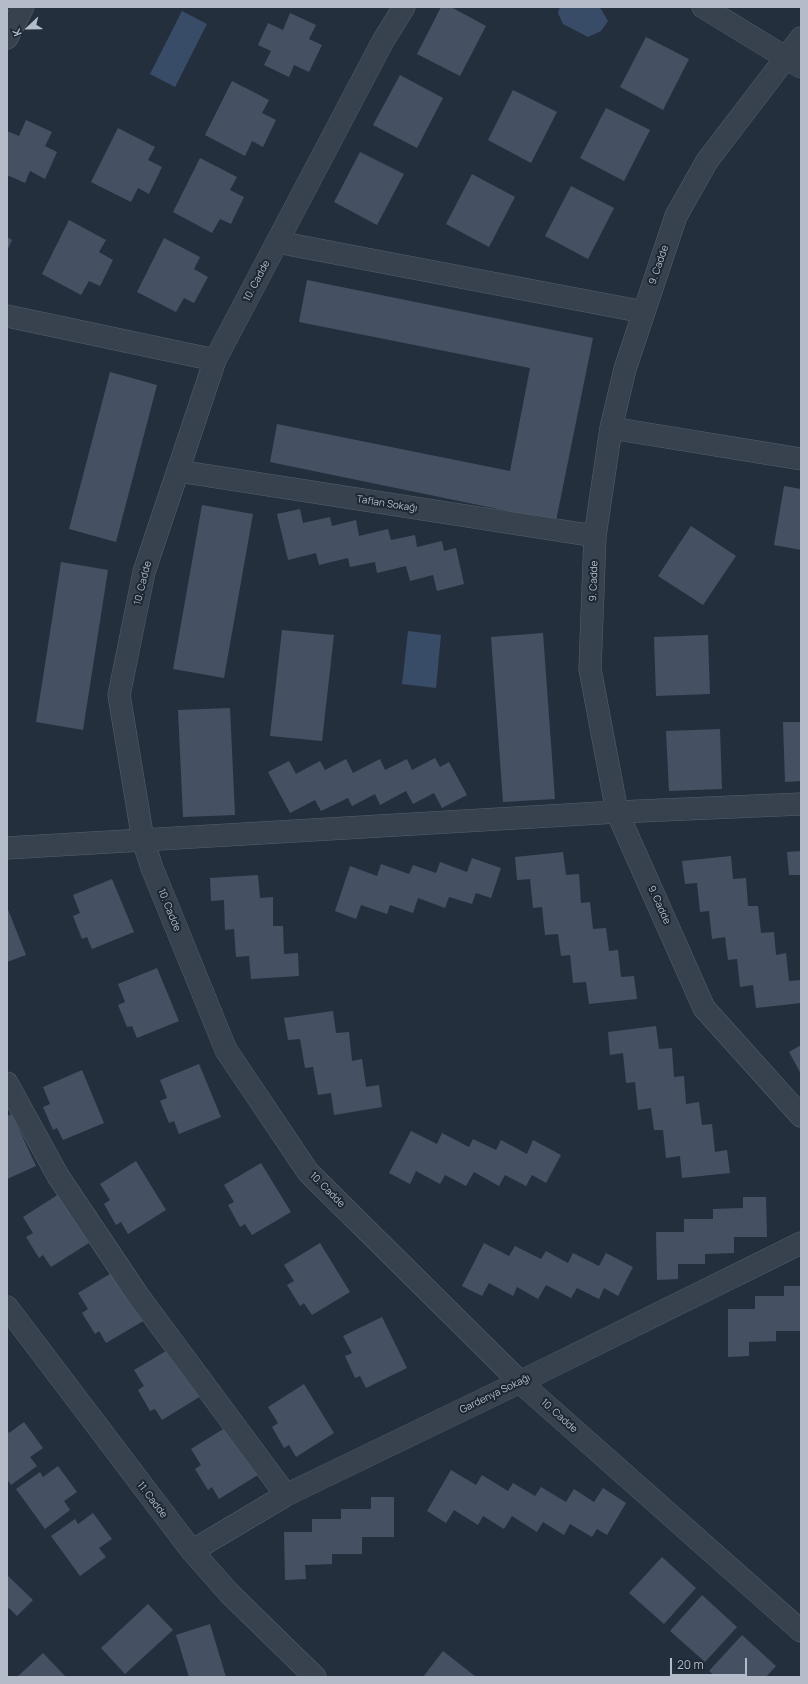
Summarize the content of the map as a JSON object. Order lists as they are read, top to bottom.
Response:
{
  "streets": {
    "street": [
      "9. Cadde",
      "10. Cadde",
      "Taflan Sokağı",
      "Gardenya Sokağı",
      "11. Cadde"
    ]
  },
  "crossings": [
    ["9. Cadde", "Taflan Sokağı"],
    ["10. Cadde", "Taflan Sokağı"],
    ["10. Cadde", "Gardenya Sokağı"],
    ["Gardenya Sokağı", "11. Cadde"]
  ],
  "scale_bar": "20 m",
  "north": "left"
}
